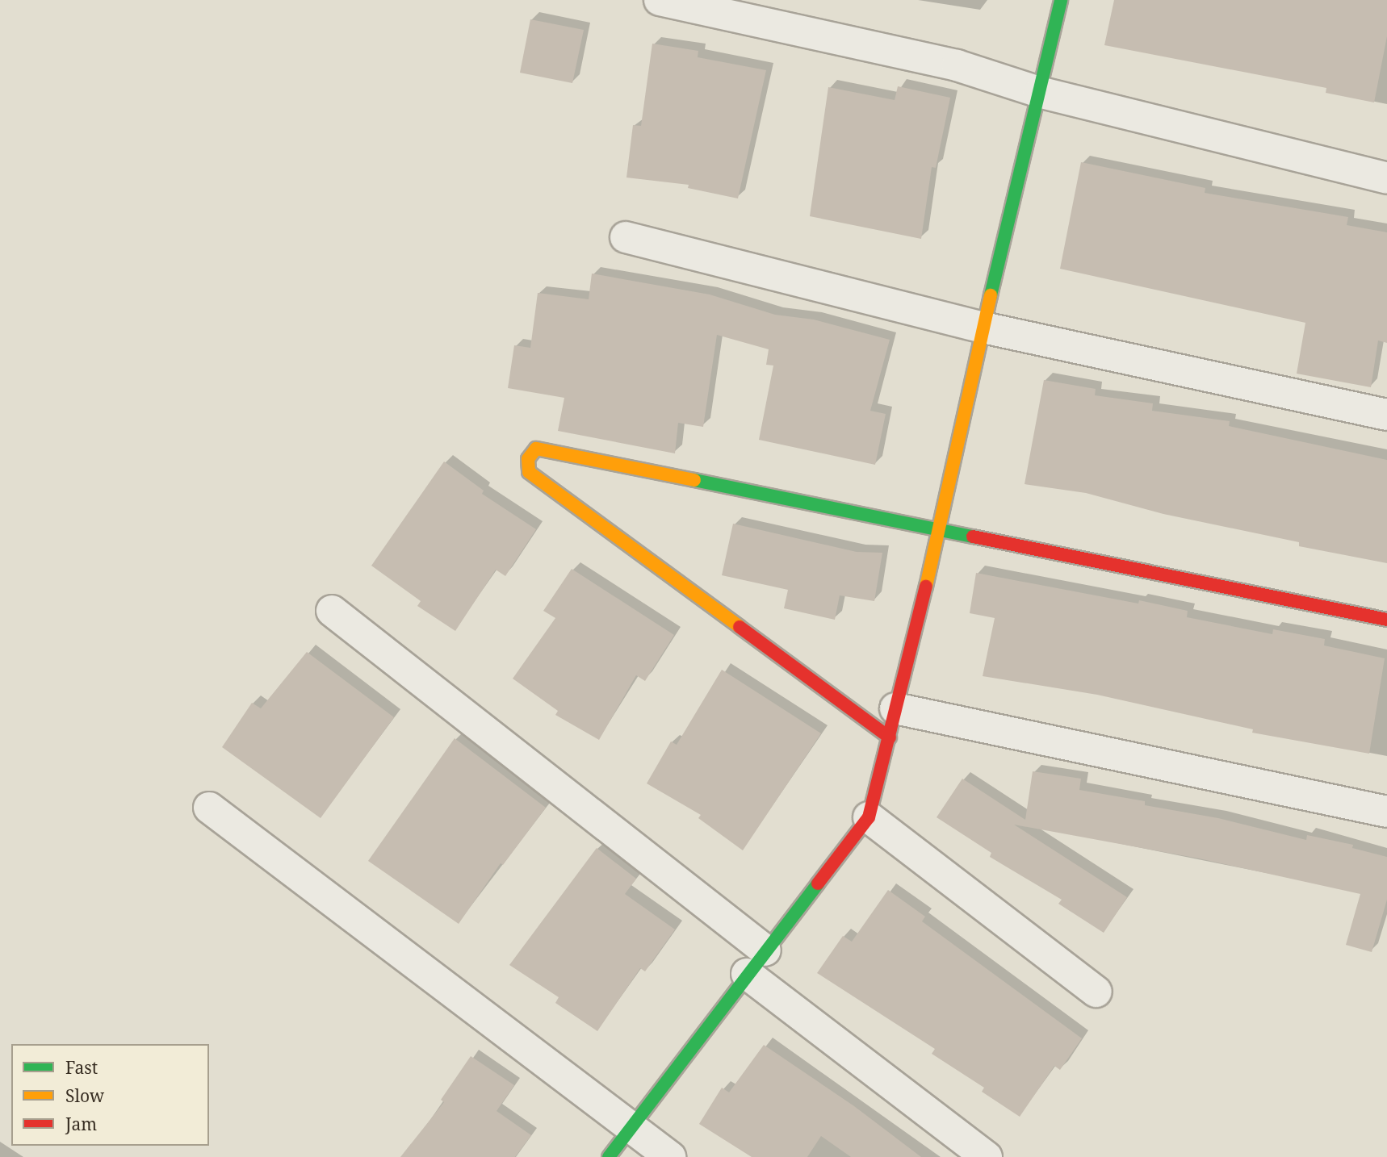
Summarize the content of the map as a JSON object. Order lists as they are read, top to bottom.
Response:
{
  "legend": ["Fast", "Slow", "Jam"]
}
